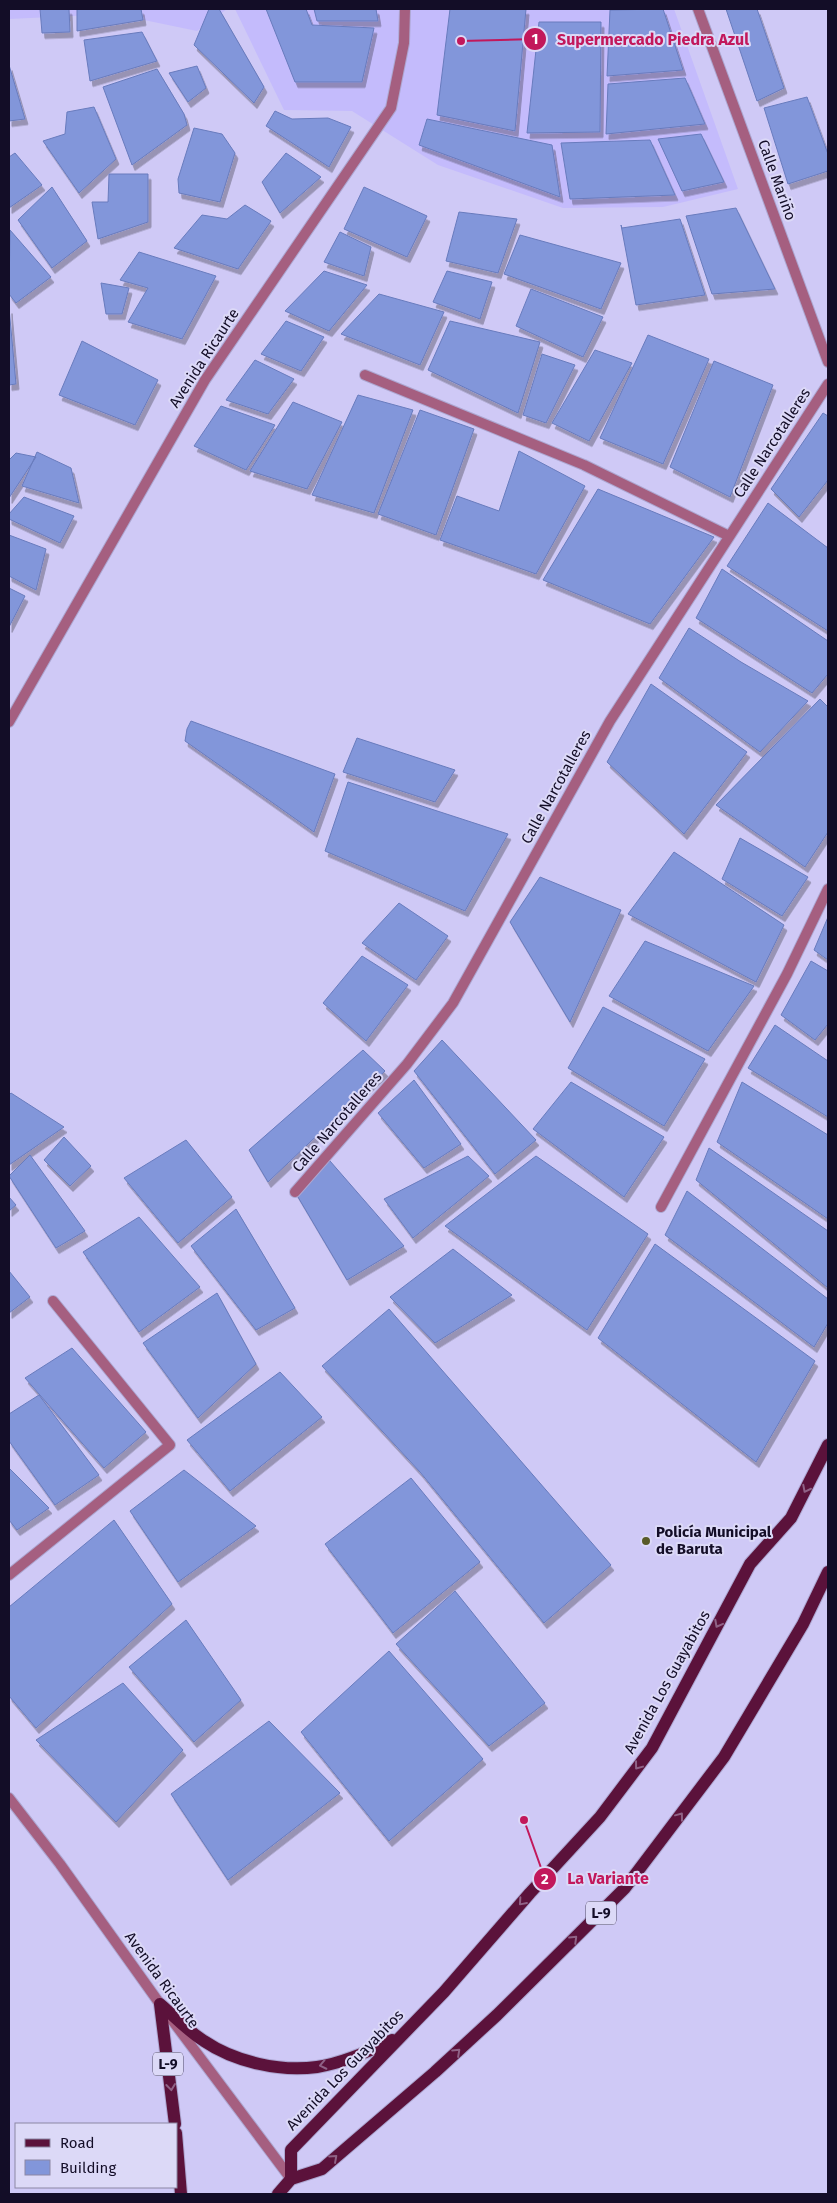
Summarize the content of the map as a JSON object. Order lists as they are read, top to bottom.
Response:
{
  "streets": {
    "main road": ["Avenida Los Guayabitos", "L-9"],
    "street": ["Calle Mariño", "Avenida Ricaurte", "Calle Narcotalleres"]
  },
  "crossings": [
    ["Avenida Ricaurte", "Avenida Los Guayabitos"],
    ["Avenida Ricaurte", "L-9"],
    ["Avenida Los Guayabitos", "L-9"]
  ],
  "places": ["Supermercado Piedra Azul", "Policía Municipal de Baruta", "La Variante"],
  "legend": ["Road", "Building"]
}
